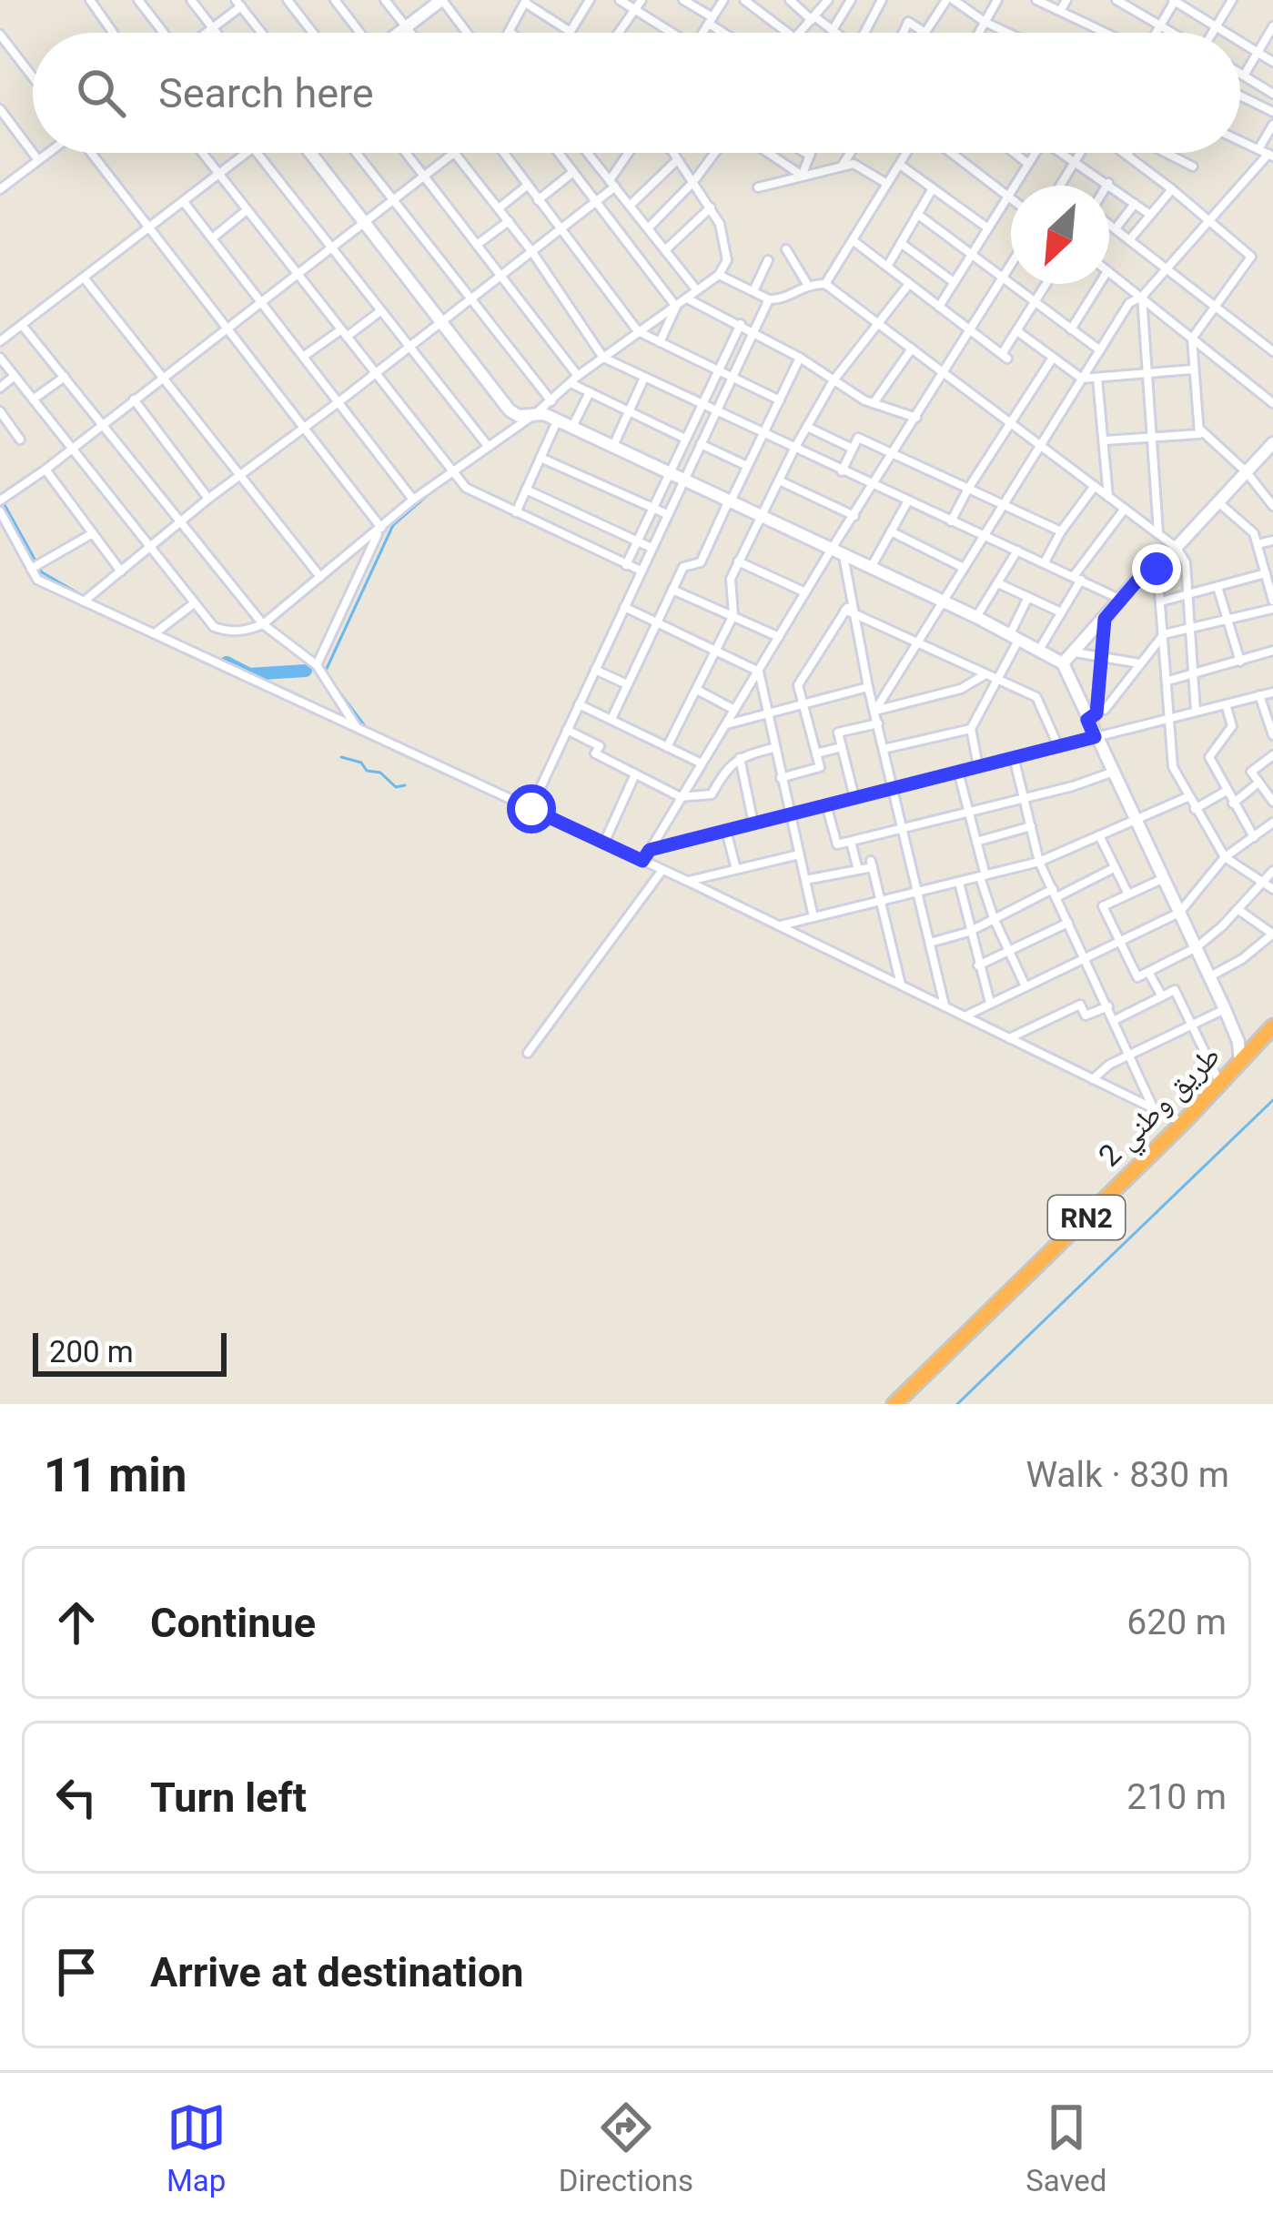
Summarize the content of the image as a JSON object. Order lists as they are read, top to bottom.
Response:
{
  "streets": {
    "highway": ["طريق وطني 2", "RN2"]
  },
  "scale_bar": "200 m",
  "north": "bottom left",
  "page": {
    "search": "Search here",
    "scale": "200 m",
    "heading": ["11 min", "Walk · 830 m"],
    "list": [
      ["Continue", "620 m"],
      ["Turn left", "210 m"],
      "Arrive at destination"
    ],
    "nav": ["Map", "Directions", "Saved"]
  }
}
